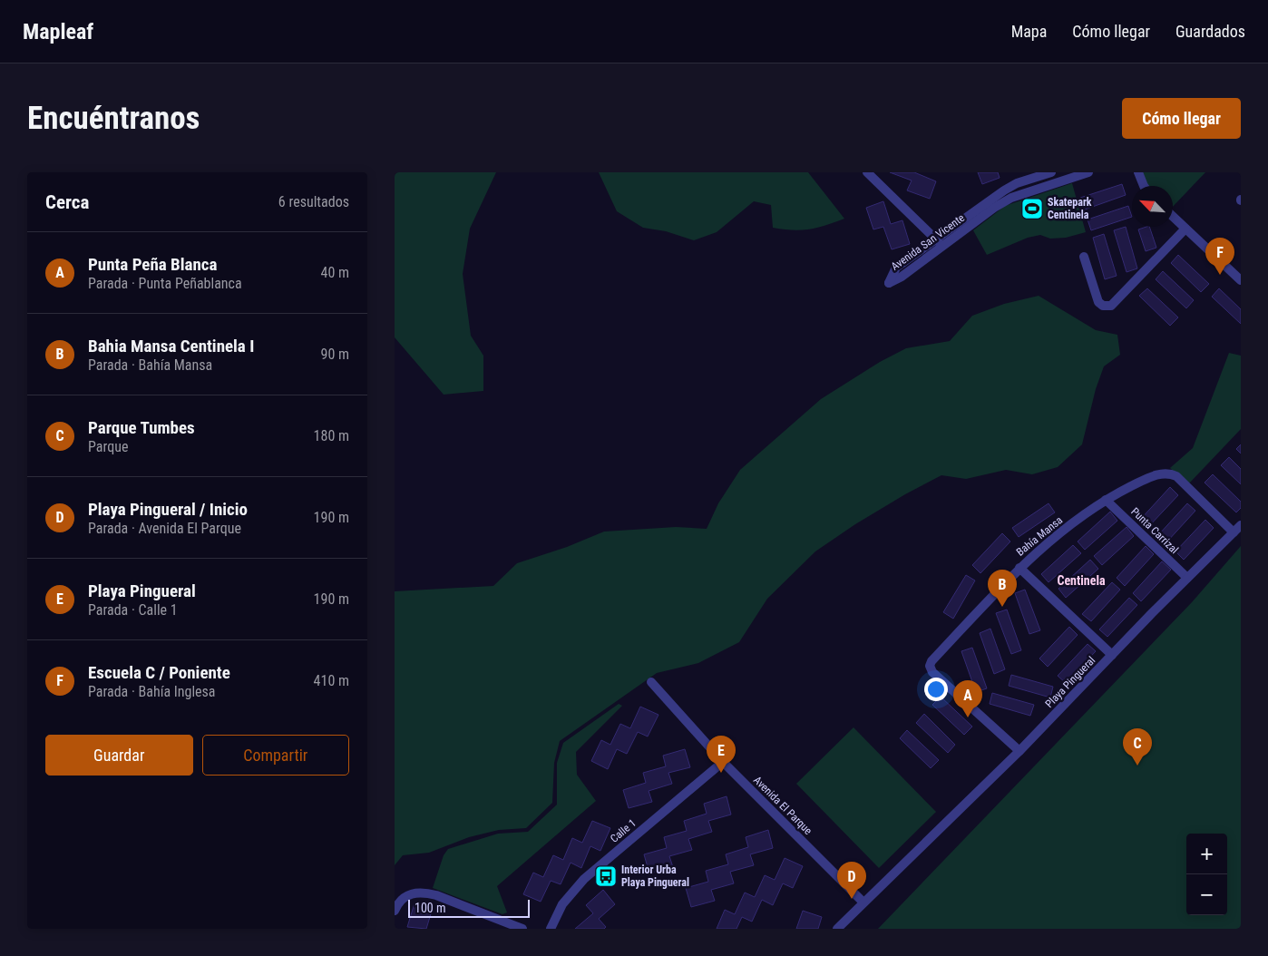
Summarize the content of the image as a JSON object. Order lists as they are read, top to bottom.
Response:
{
  "streets": {
    "street": [
      "Avenida San Vicente",
      "Punta Carrizal",
      "Bahía Mansa",
      "Playa Pingueral",
      "Avenida El Parque",
      "Calle 1"
    ]
  },
  "crossings": [
    ["Punta Carrizal", "Bahía Mansa"],
    ["Punta Carrizal", "Playa Pingueral"],
    ["Bahía Mansa", "Playa Pingueral"],
    ["Playa Pingueral", "Avenida El Parque"],
    ["Avenida El Parque", "Calle 1"]
  ],
  "districts": ["Centinela"],
  "places": {
    "sports": ["Skatepark Centinela"],
    "bus stop": ["Interior Urba Playa Pingueral"]
  },
  "scale_bar": "100 m",
  "north": "top left",
  "page": {
    "header": "Mapleaf",
    "nav": ["Mapa", "Cómo llegar", "Guardados"],
    "buttons": [
      "Cómo llegar",
      ["Guardar", "Compartir"]
    ],
    "title": "Encuéntranos",
    "heading": ["Cerca", "6 resultados"],
    "list": [
      {
        "mark": "A",
        "name": "Punta Peña Blanca",
        "note": "Parada · Punta Peñablanca",
        "value": "40 m"
      },
      {
        "mark": "B",
        "name": "Bahia Mansa Centinela I",
        "note": "Parada · Bahía Mansa",
        "value": "90 m"
      },
      {
        "mark": "C",
        "name": "Parque Tumbes",
        "note": "Parque",
        "value": "180 m"
      },
      {
        "mark": "D",
        "name": "Playa Pingueral / Inicio",
        "note": "Parada · Avenida El Parque",
        "value": "190 m"
      },
      {
        "mark": "E",
        "name": "Playa Pingueral",
        "note": "Parada · Calle 1",
        "value": "190 m"
      },
      {
        "mark": "F",
        "name": "Escuela C / Poniente",
        "note": "Parada · Bahía Inglesa",
        "value": "410 m"
      }
    ],
    "pins": [
      "F",
      "B",
      "A",
      "C",
      "E",
      "D"
    ],
    "map_buttons": ["+", "−"],
    "scale": "100 m"
  }
}
